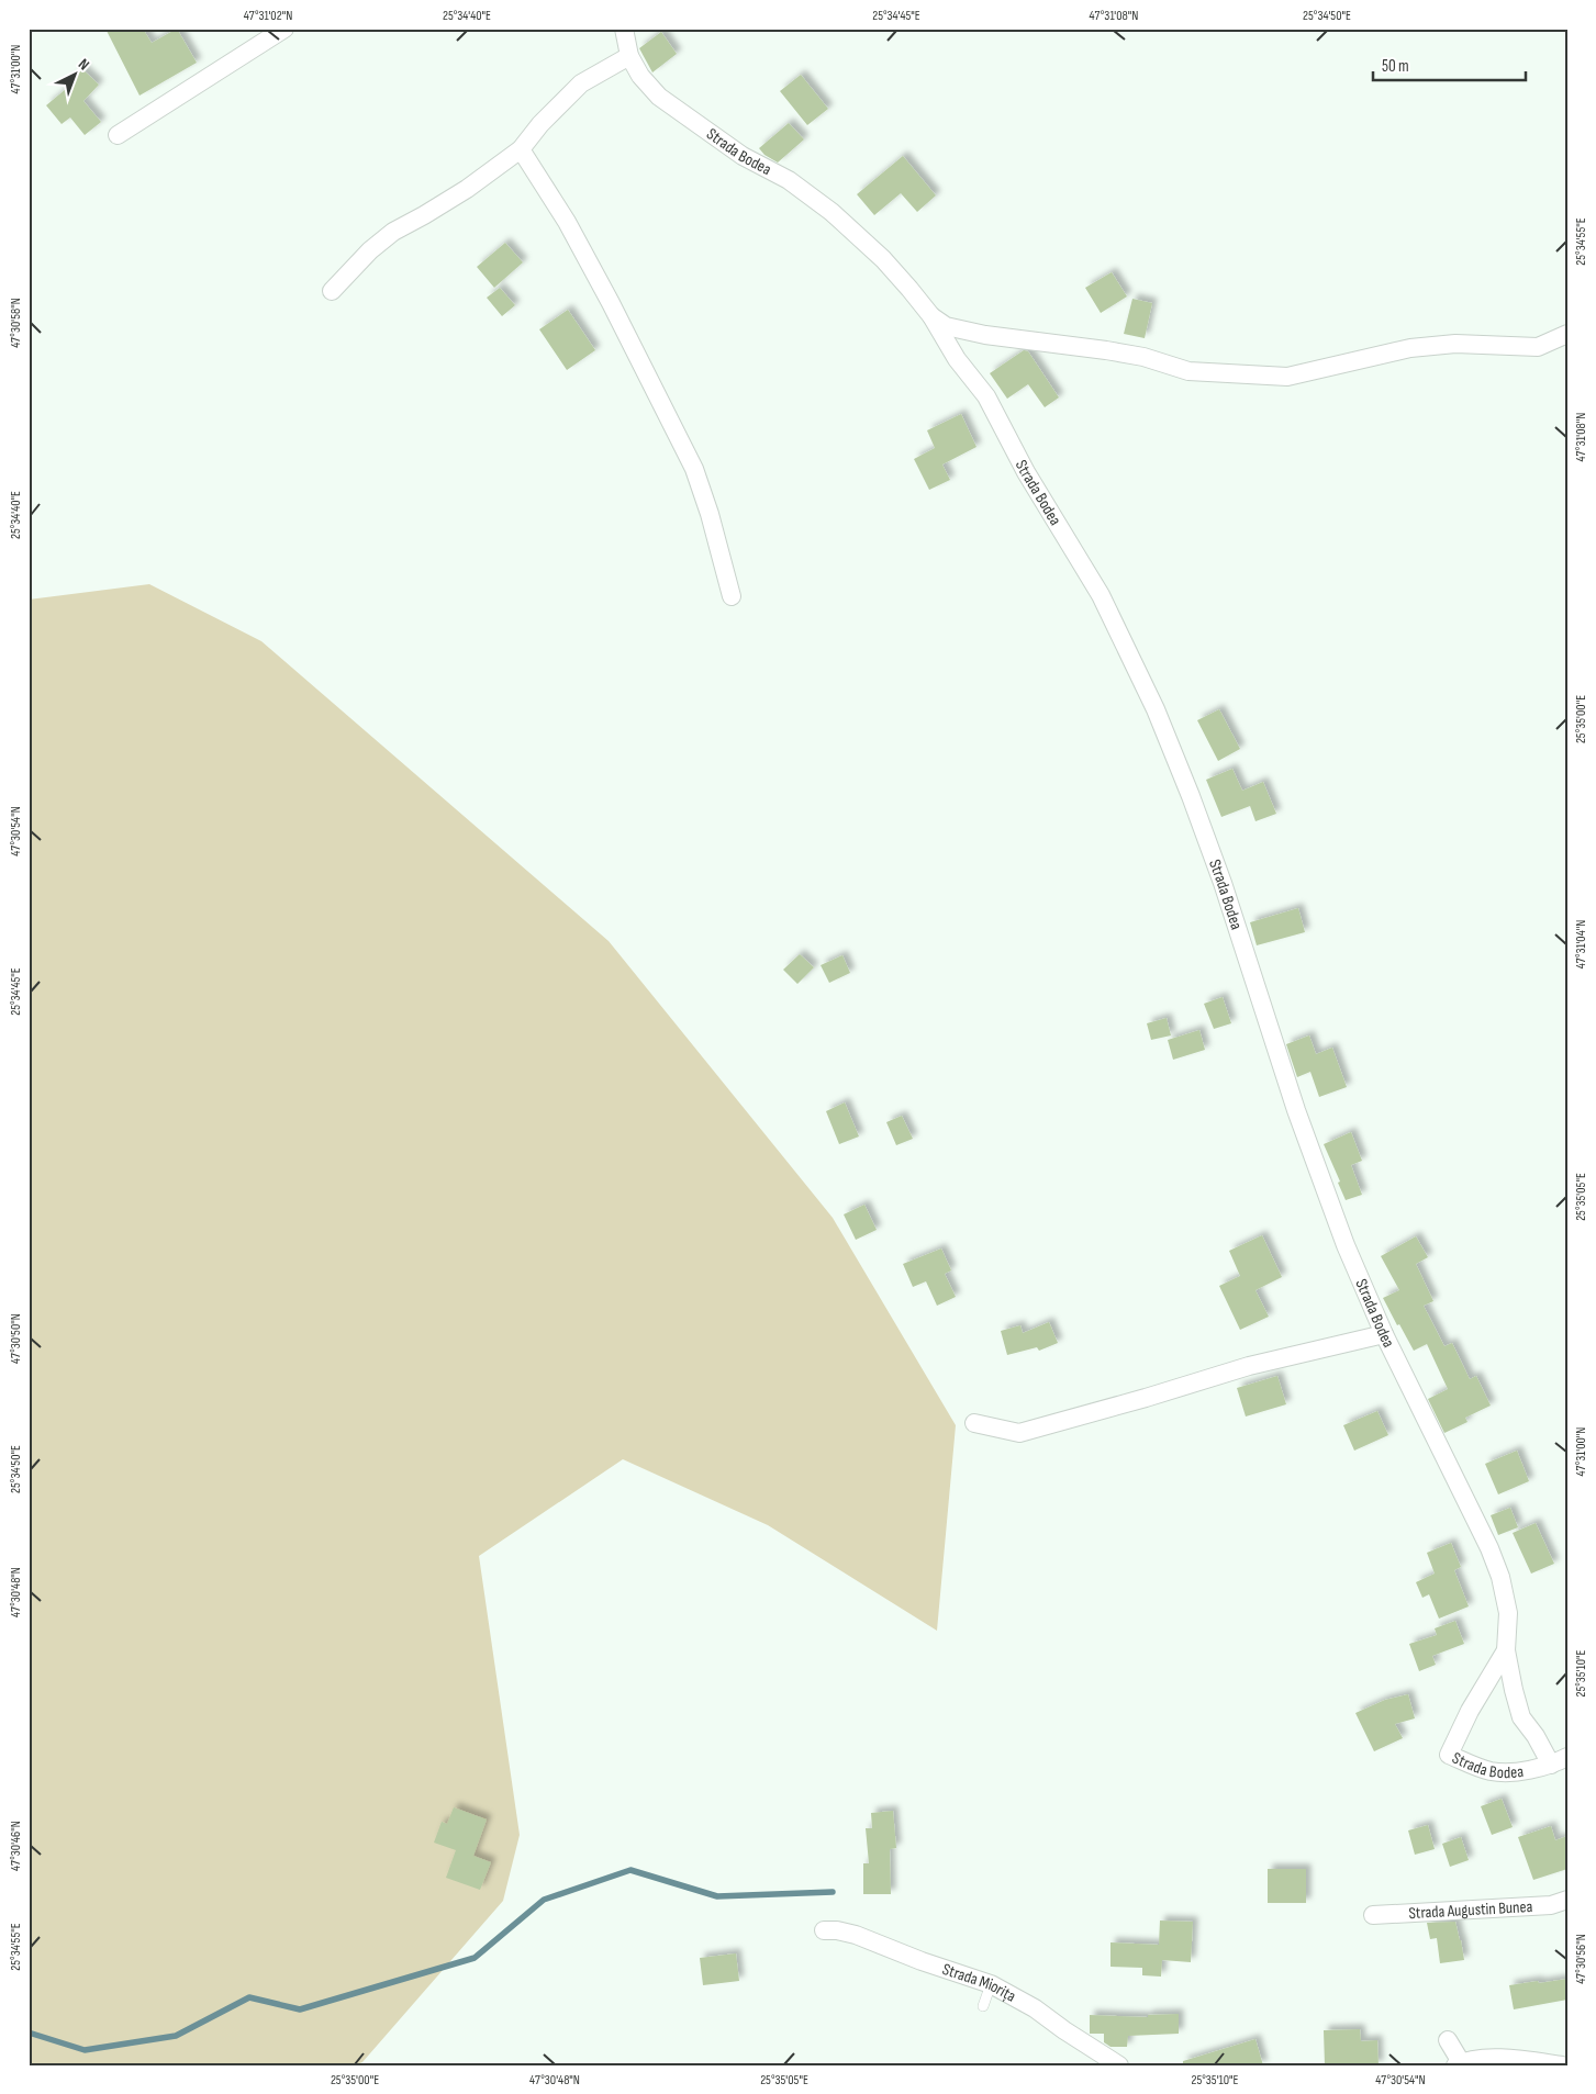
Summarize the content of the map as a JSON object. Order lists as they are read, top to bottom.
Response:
{
  "streets": {
    "street": ["Strada Bodea", "Strada Augustin Bunea", "Strada Miorița"]
  },
  "scale_bar": "50 m",
  "north": "top right",
  "coordinates": [
    "47°31'02\"N",
    "25°34'40\"E",
    "25°34'45\"E",
    "47°31'08\"N",
    "25°34'50\"E",
    "47°31'00\"N",
    "25°34'55\"E",
    "47°30'58\"N",
    "25°35'00\"E",
    "47°30'54\"N",
    "47°31'04\"N",
    "25°35'05\"E",
    "47°30'50\"N",
    "47°30'48\"N",
    "25°35'10\"E",
    "47°30'46\"N",
    "47°30'56\"N"
  ]
}
